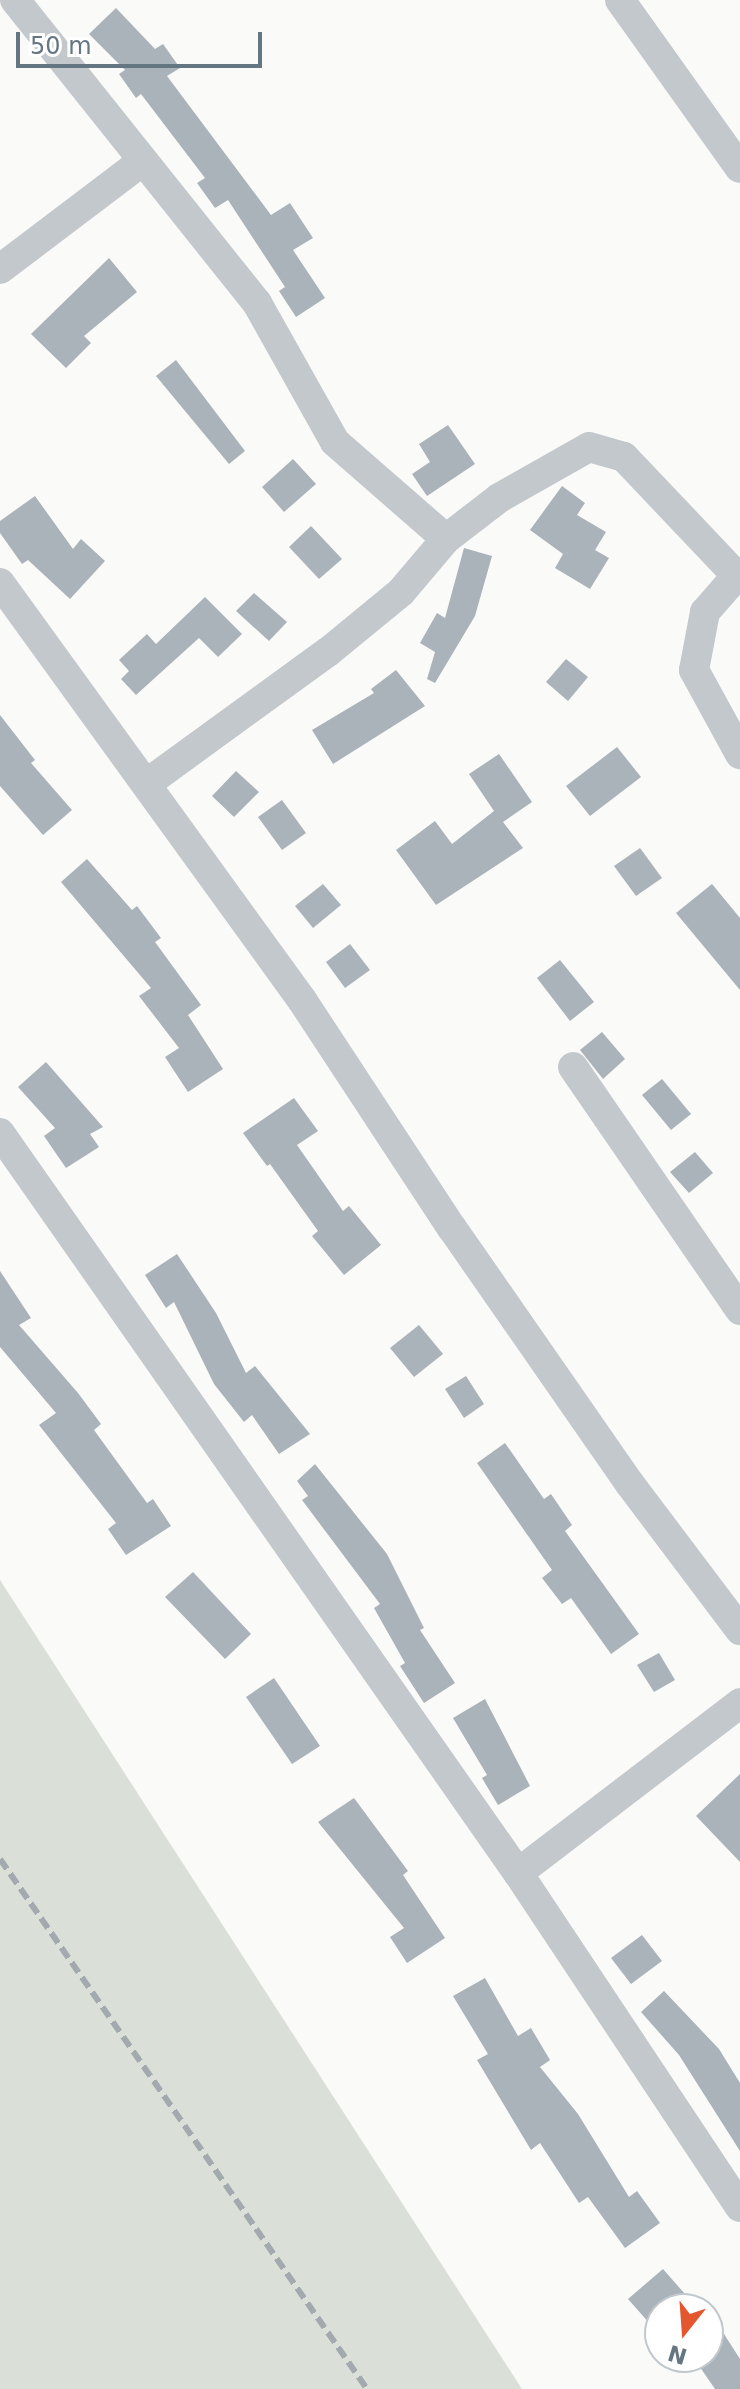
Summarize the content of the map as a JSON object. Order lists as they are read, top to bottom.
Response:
{
  "scale_bar": "50 m",
  "north": "bottom"
}
